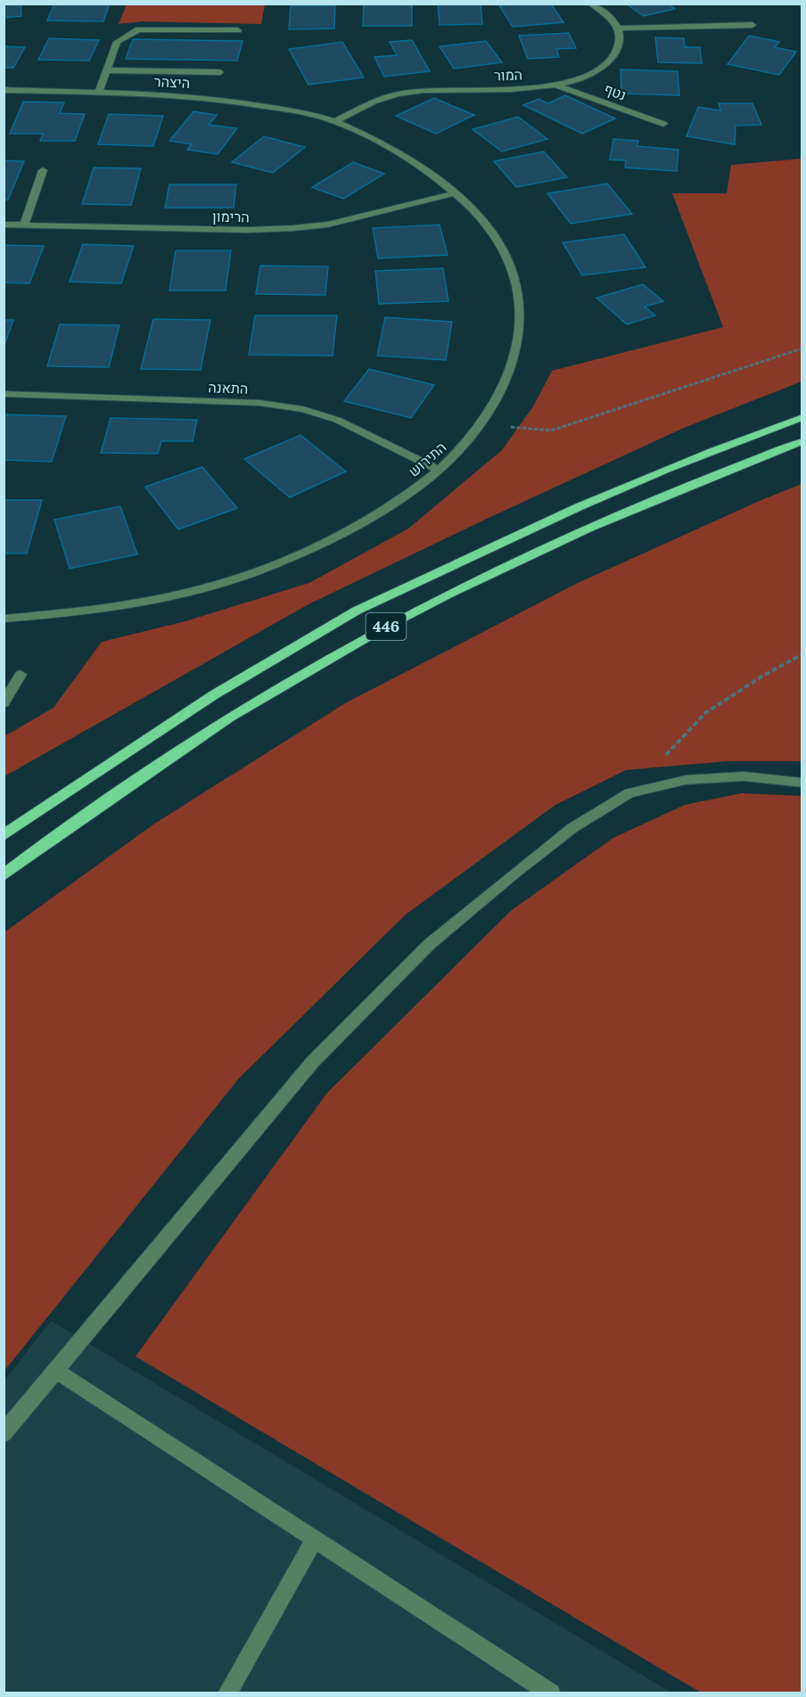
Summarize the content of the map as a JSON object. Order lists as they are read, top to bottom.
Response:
{
  "streets": {
    "main road": ["446"],
    "street": [
      "המור",
      "היצהר",
      "נטף",
      "הרימון",
      "התאנה",
      "התירוש"
    ]
  },
  "crossings": [
    ["המור", "היצהר"],
    ["המור", "נטף"],
    ["המור", "התירוש"],
    ["היצהר", "התירוש"],
    ["הרימון", "התירוש"],
    ["התאנה", "התירוש"]
  ]
}
